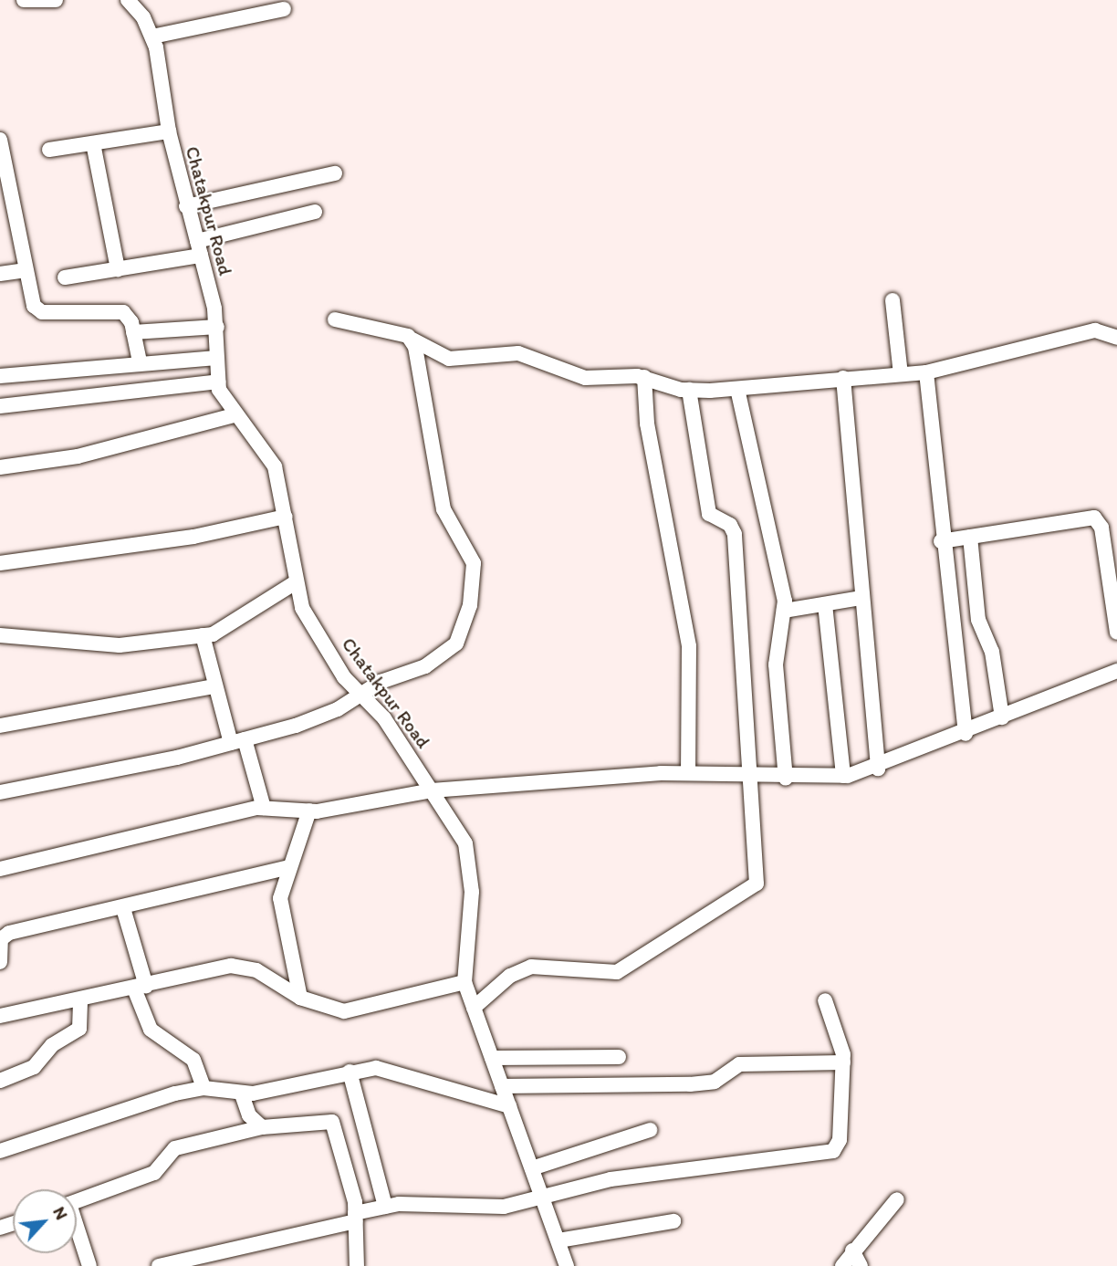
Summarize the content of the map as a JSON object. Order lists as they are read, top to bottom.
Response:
{
  "streets": {
    "street": ["Chatakpur Road"]
  },
  "north": "top right"
}
